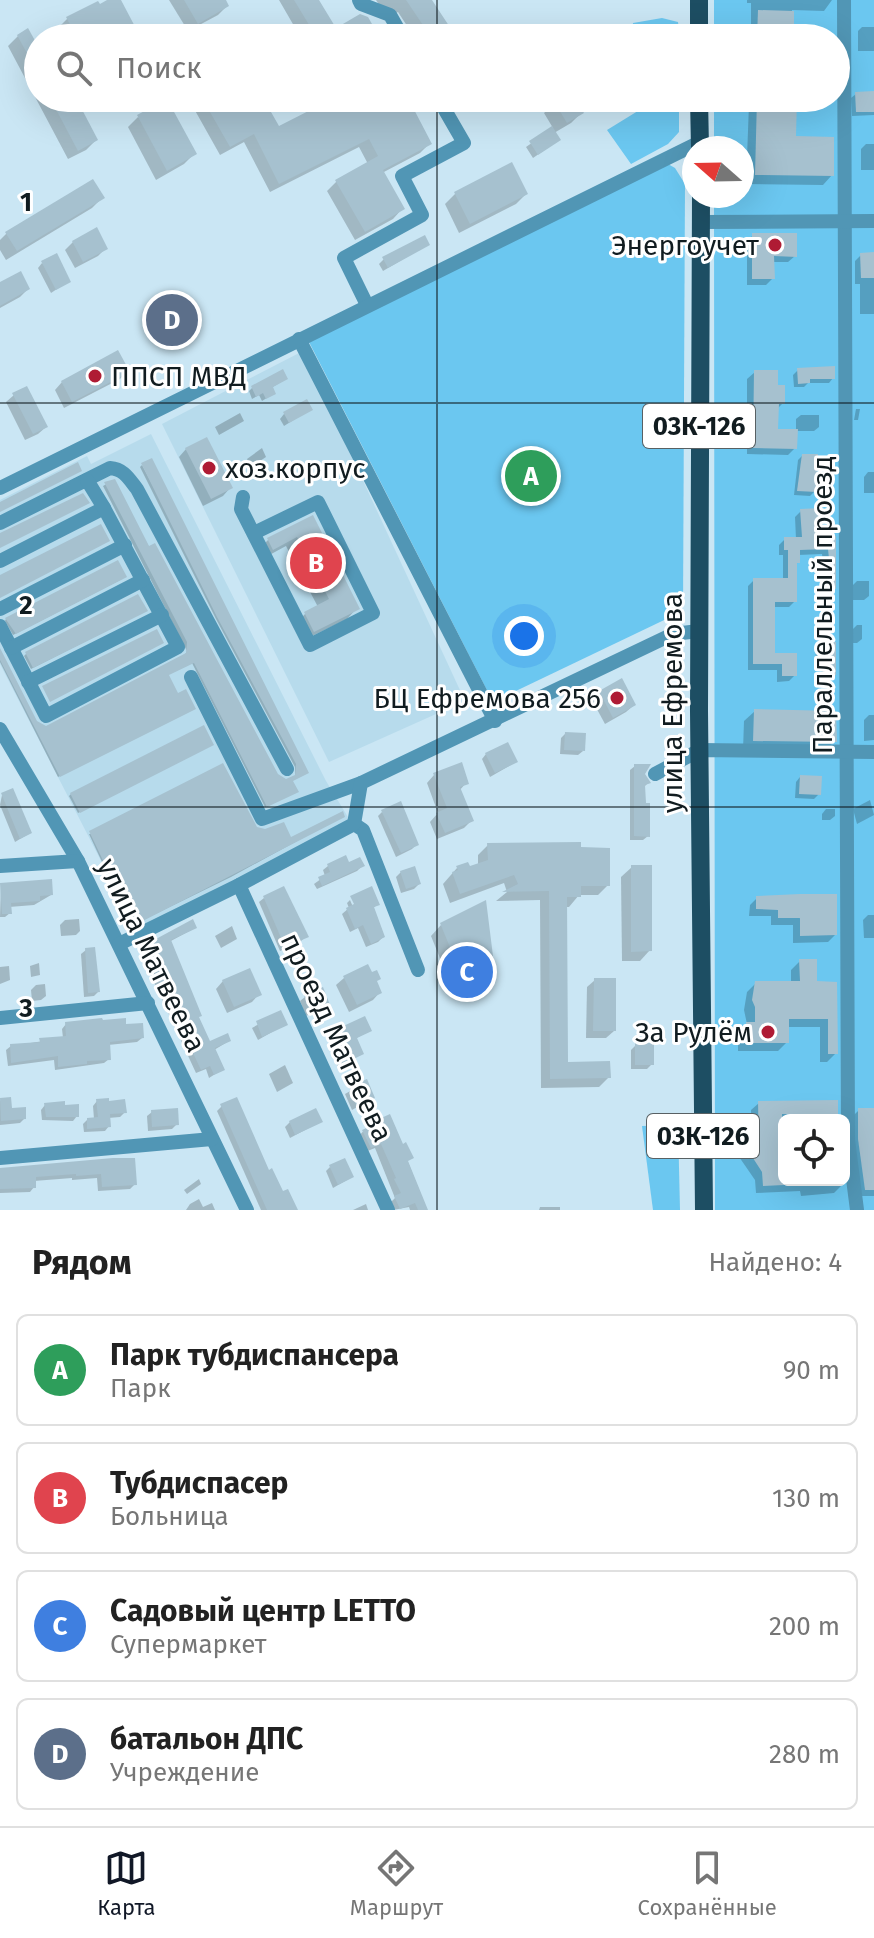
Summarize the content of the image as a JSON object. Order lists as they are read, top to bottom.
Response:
{
  "streets": {
    "main road": ["03К-126", "улица Ефремова"],
    "street": ["Параллельный проезд", "улица Матвеева", "проезд Матвеева"]
  },
  "places": [
    "Энергоучет",
    "ППСП МВД",
    "хоз.корпус",
    "БЦ Ефремова 256",
    "За Рулём"
  ],
  "north": "left",
  "page": {
    "search": "Поиск",
    "pins": [
      "D",
      "A",
      "B",
      "C"
    ],
    "heading": ["Рядом", "Найдено: 4"],
    "list": [
      {
        "mark": "A",
        "name": "Парк тубдиспансера",
        "note": "Парк",
        "value": "90 m"
      },
      {
        "mark": "B",
        "name": "Тубдиспасер",
        "note": "Больница",
        "value": "130 m"
      },
      {
        "mark": "C",
        "name": "Садовый центр LETTO",
        "note": "Супермаркет",
        "value": "200 m"
      },
      {
        "mark": "D",
        "name": "батальон ДПС",
        "note": "Учреждение",
        "value": "280 m"
      }
    ],
    "nav": ["Карта", "Маршрут", "Сохранённые"]
  },
  "grid": {
    "rows": ["1", "2", "3"]
  }
}
